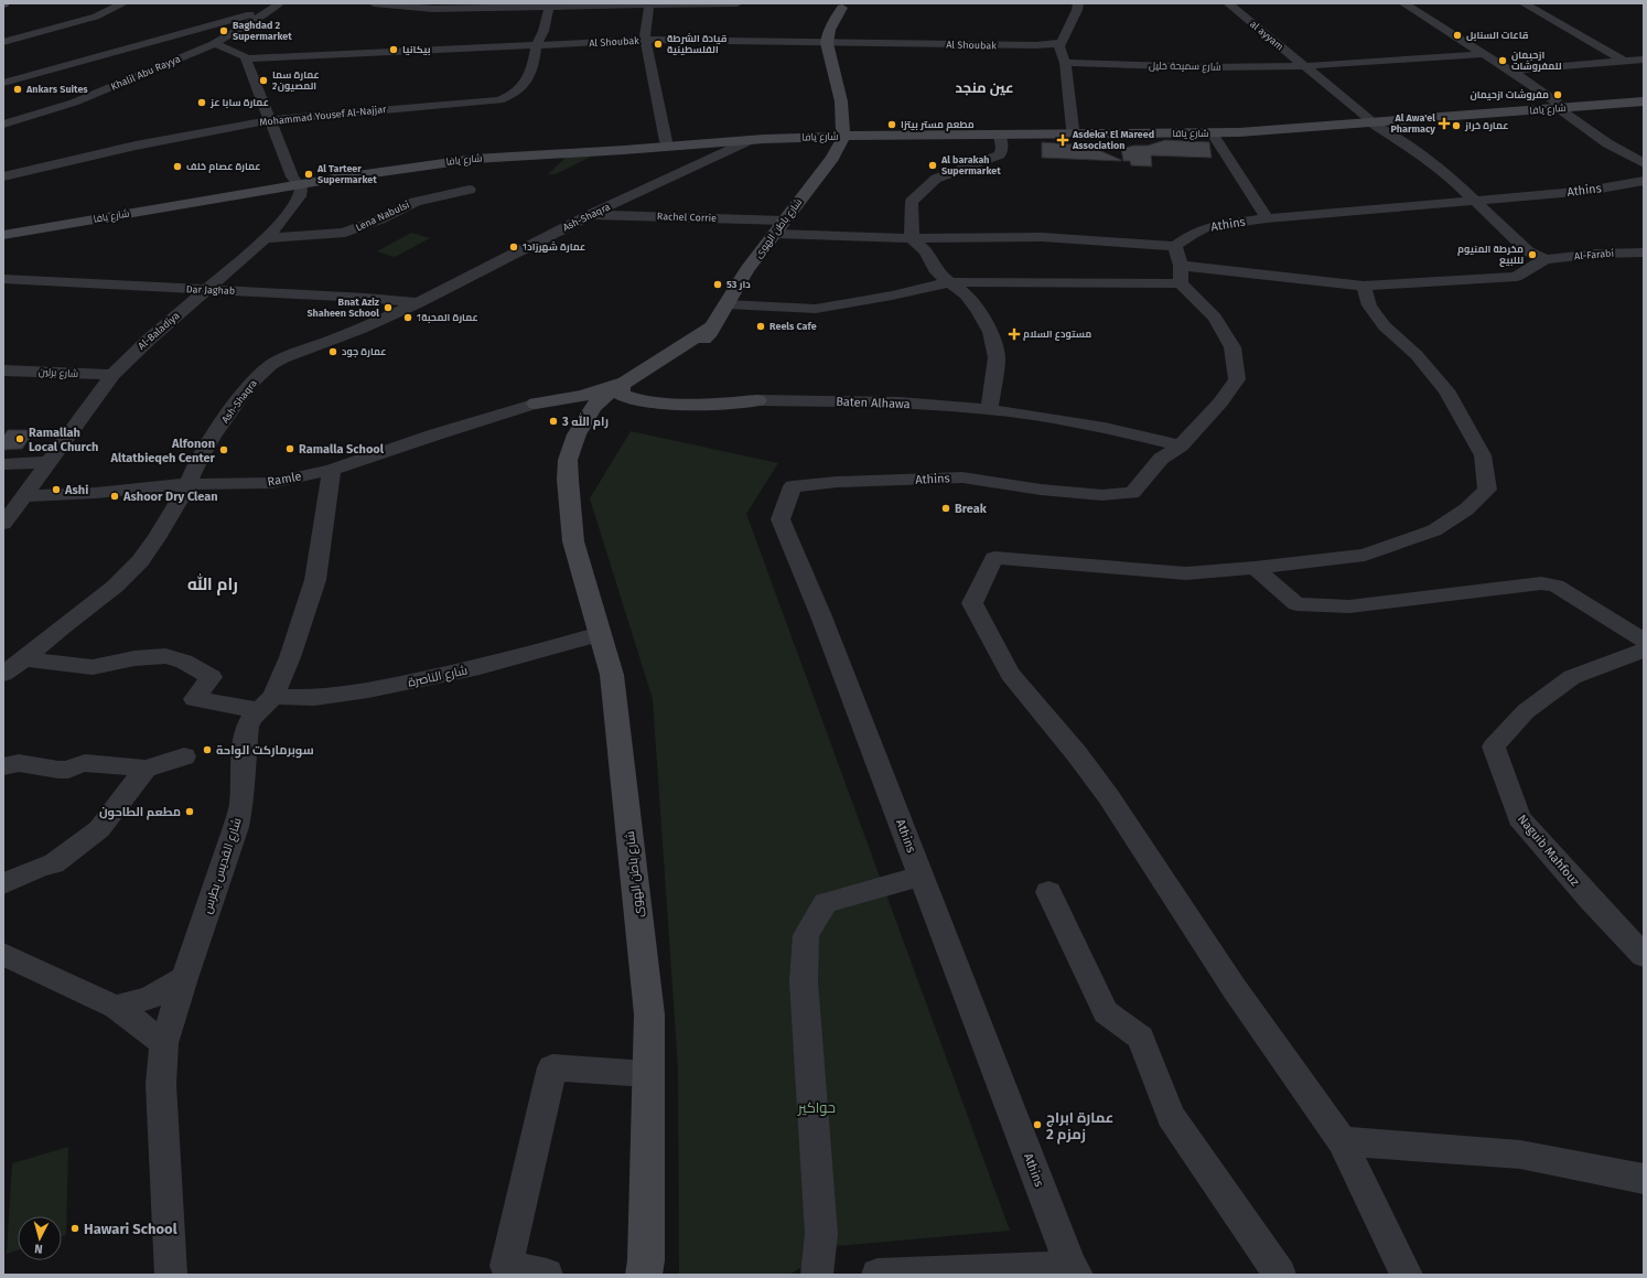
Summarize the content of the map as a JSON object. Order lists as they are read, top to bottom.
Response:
{
  "streets": {
    "main road": ["شارع يافا", "شارع باطن الهوى"],
    "street": [
      "al ayyam",
      "Al Shoubak",
      "شارع سميحة خليل",
      "Khalil Abu Rayya",
      "Mohammad Yousef Al-Najjar",
      "Athins",
      "Lena Nabulsi",
      "Ash-Shaqra",
      "Rachel Corrie",
      "Al-Farabi",
      "Dar Jaghab",
      "Al-Baladiya",
      "شارع برلين",
      "Baten Alhawa",
      "Ramle",
      "شارع الناصرة",
      "Naguib Mahfouz",
      "شارع القديس بطرس"
    ]
  },
  "crossings": [
    ["al ayyam", "شارع سميحة خليل"],
    ["al ayyam", "شارع يافا"],
    ["al ayyam", "Athins"],
    ["al ayyam", "Al-Farabi"],
    ["Al Shoubak", "Mohammad Yousef Al-Najjar"],
    ["شارع يافا", "Ash-Shaqra"],
    ["شارع يافا", "شارع باطن الهوى"],
    ["شارع يافا", "Al-Baladiya"],
    ["Athins", "Baten Alhawa"],
    ["Lena Nabulsi", "Al-Baladiya"],
    ["Ash-Shaqra", "Rachel Corrie"],
    ["Ash-Shaqra", "Dar Jaghab"],
    ["Ash-Shaqra", "Ramle"],
    ["Ash-Shaqra", "شارع الناصرة"],
    ["Rachel Corrie", "شارع باطن الهوى"],
    ["شارع باطن الهوى", "شارع الناصرة"],
    ["Dar Jaghab", "Al-Baladiya"],
    ["Al-Baladiya", "شارع برلين"],
    ["Al-Baladiya", "Ramle"],
    ["Ramle", "شارع القديس بطرس"],
    ["شارع الناصرة", "شارع القديس بطرس"]
  ],
  "districts": ["عين منجد", "رام الله"],
  "parks": ["حواكير"],
  "places": {
    "other": [
      "Baghdad 2 Supermarket",
      "قاعات السنابل",
      "قيادة الشرطة الفلسطينية",
      "بيكانيا",
      "ازحيمان للمفروشات",
      "عمارة سما المصيون2",
      "Ankars Suites",
      "مفروشات ازحيمان",
      "عمارة سابا عز",
      "مطعم مستر بيتزا",
      "عمارة خراز",
      "Al barakah Supermarket",
      "عمارة عصام خلف",
      "Al Tarteer Supermarket",
      "عمارة شهرزاد1",
      "مخرطة المنيوم لللبيع",
      "دار 53",
      "Bnat Aziz Shaheen School",
      "عمارة المحبة1",
      "Reels Cafe",
      "عمارة جود",
      "3 رام الله",
      "Ramallah Local Church",
      "Ramalla School",
      "Alfonon Altatbieqeh Center",
      "Ashi",
      "Ashoor Dry Clean",
      "Break",
      "سوبرماركت الواحة",
      "مطعم الطاحون",
      "عمارة ابراج زمزم 2",
      "Hawari School"
    ],
    "health": ["Al Awa'el Pharmacy", "Asdeka' El Mareed Association", "مستودع السلام"]
  },
  "north": "bottom"
}
